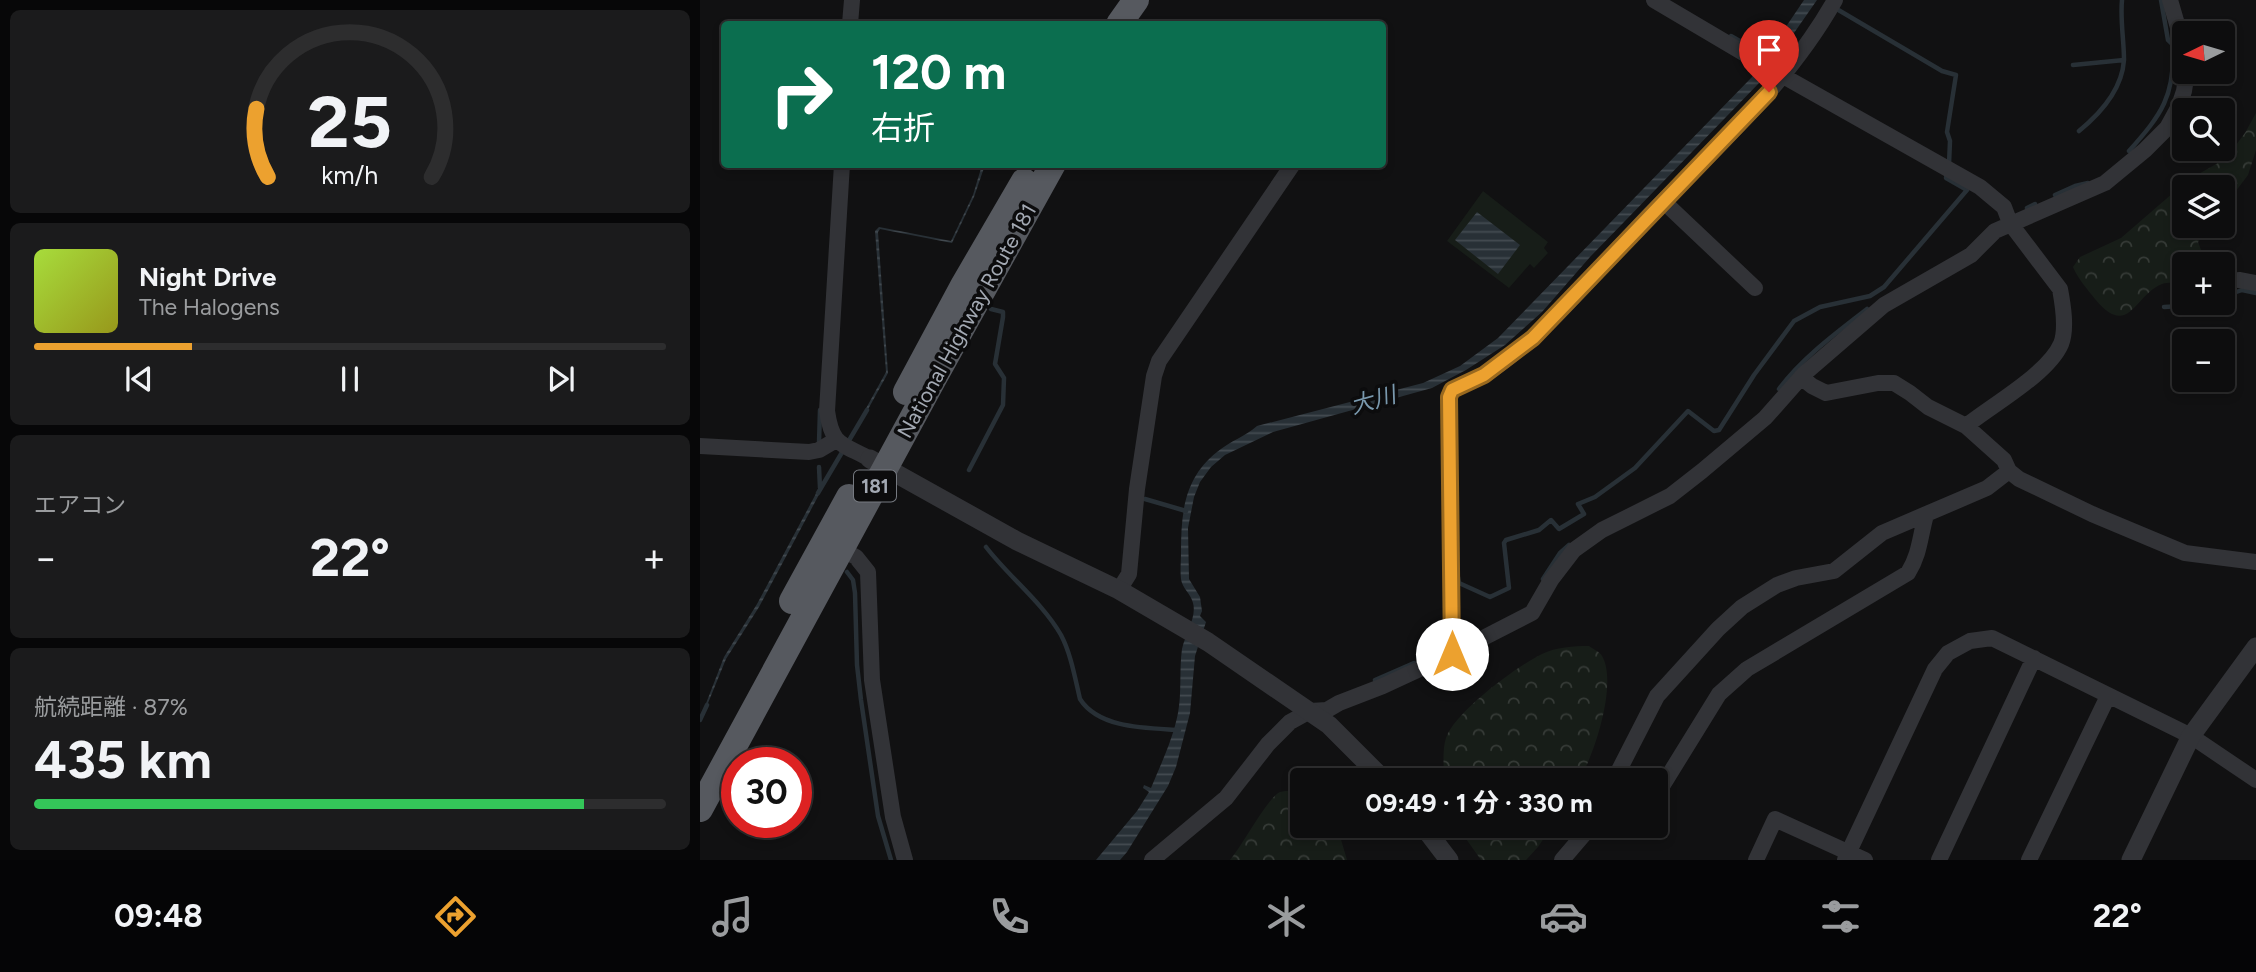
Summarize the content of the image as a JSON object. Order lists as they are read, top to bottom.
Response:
{
  "streets": {
    "highway": ["National Highway Route 181", "181"]
  },
  "water": ["大川"],
  "north": "left",
  "page": {
    "map_buttons": ["+", "−"],
    "turn": ["120 m", "右折"],
    "song": ["Night Drive", "The Halogens"],
    "tile": [
      "エアコン",
      ["航続距離 · 87%", "435 km"]
    ],
    "heat": ["−", "22°", "+"],
    "limit": "30",
    "trip": "09:49 · 1 分 · 330 m",
    "tabs": ["09:48", "22°"],
    "gauge": ["25", "km/h"]
  }
}
